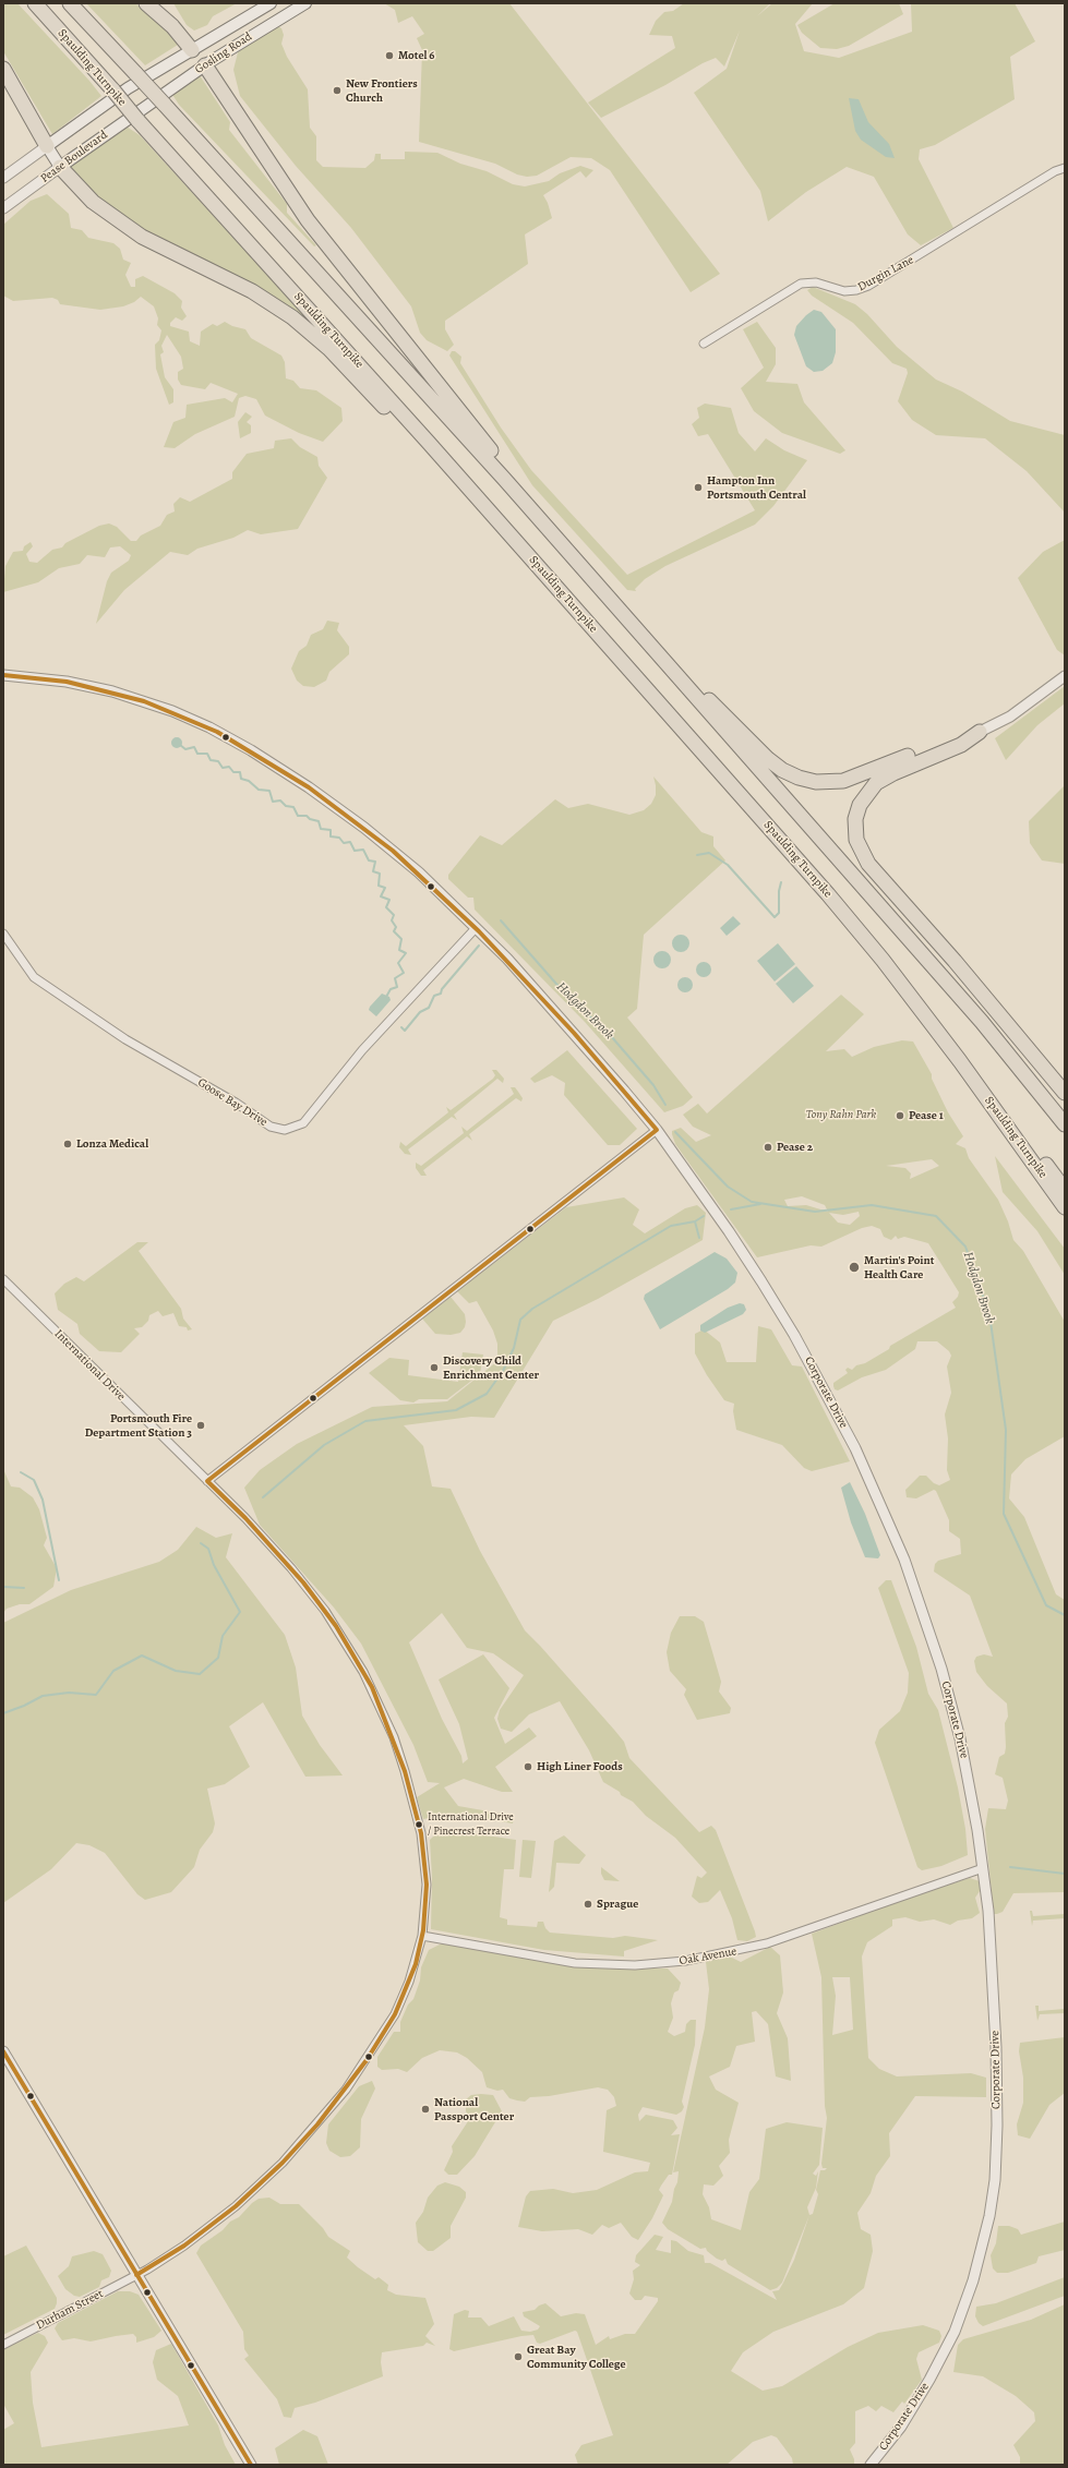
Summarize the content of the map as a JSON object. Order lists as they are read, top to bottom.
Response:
{
  "streets": {
    "highway": ["Spaulding Turnpike"],
    "main road": ["Gosling Road", "Pease Boulevard"],
    "street": [
      "Durgin Lane",
      "Goose Bay Drive",
      "International Drive",
      "Corporate Drive",
      "Oak Avenue",
      "Durham Street"
    ]
  },
  "crossings": [
    ["Gosling Road", "Spaulding Turnpike"],
    ["Gosling Road", "Pease Boulevard"],
    ["Spaulding Turnpike", "Pease Boulevard"],
    ["Goose Bay Drive", "Corporate Drive"],
    ["International Drive", "Oak Avenue"],
    ["International Drive", "Durham Street"],
    ["Corporate Drive", "Oak Avenue"]
  ],
  "water": ["Hodgdon Brook"],
  "parks": ["Tony Rahn Park"],
  "places": [
    "Motel 6",
    "New Frontiers Church",
    "Hampton Inn Portsmouth Central",
    "Pease 1",
    "Lonza Medical",
    "Pease 2",
    "Martin's Point Health Care",
    "Discovery Child Enrichment Center",
    "Portsmouth Fire Department Station 3",
    "High Liner Foods",
    "International Drive / Pinecrest Terrace",
    "Sprague",
    "National Passport Center",
    "Great Bay Community College"
  ]
}
